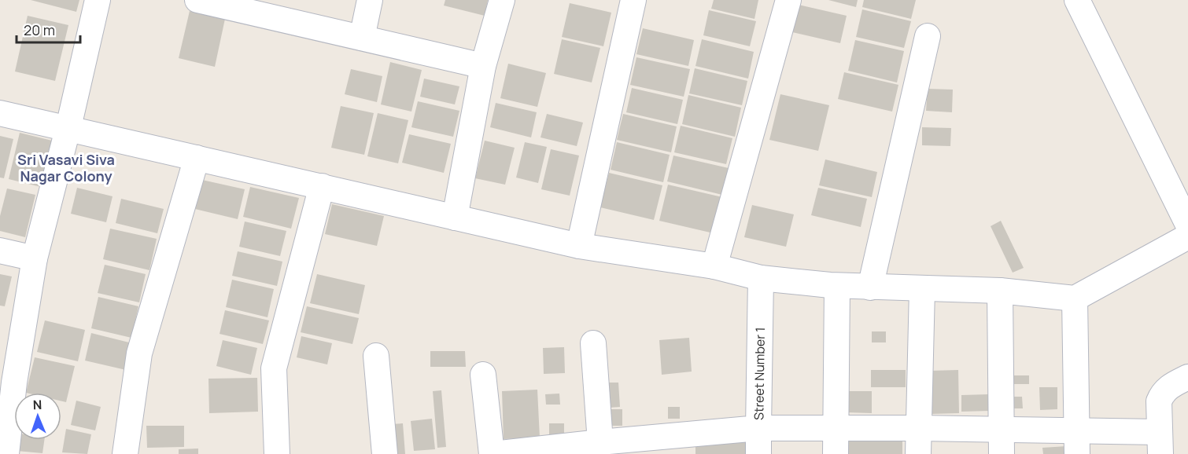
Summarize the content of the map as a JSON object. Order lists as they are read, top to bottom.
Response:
{
  "streets": {
    "street": ["Street Number 1"]
  },
  "districts": ["Sri Vasavi Siva Nagar Colony"],
  "scale_bar": "20 m",
  "north": "top"
}
